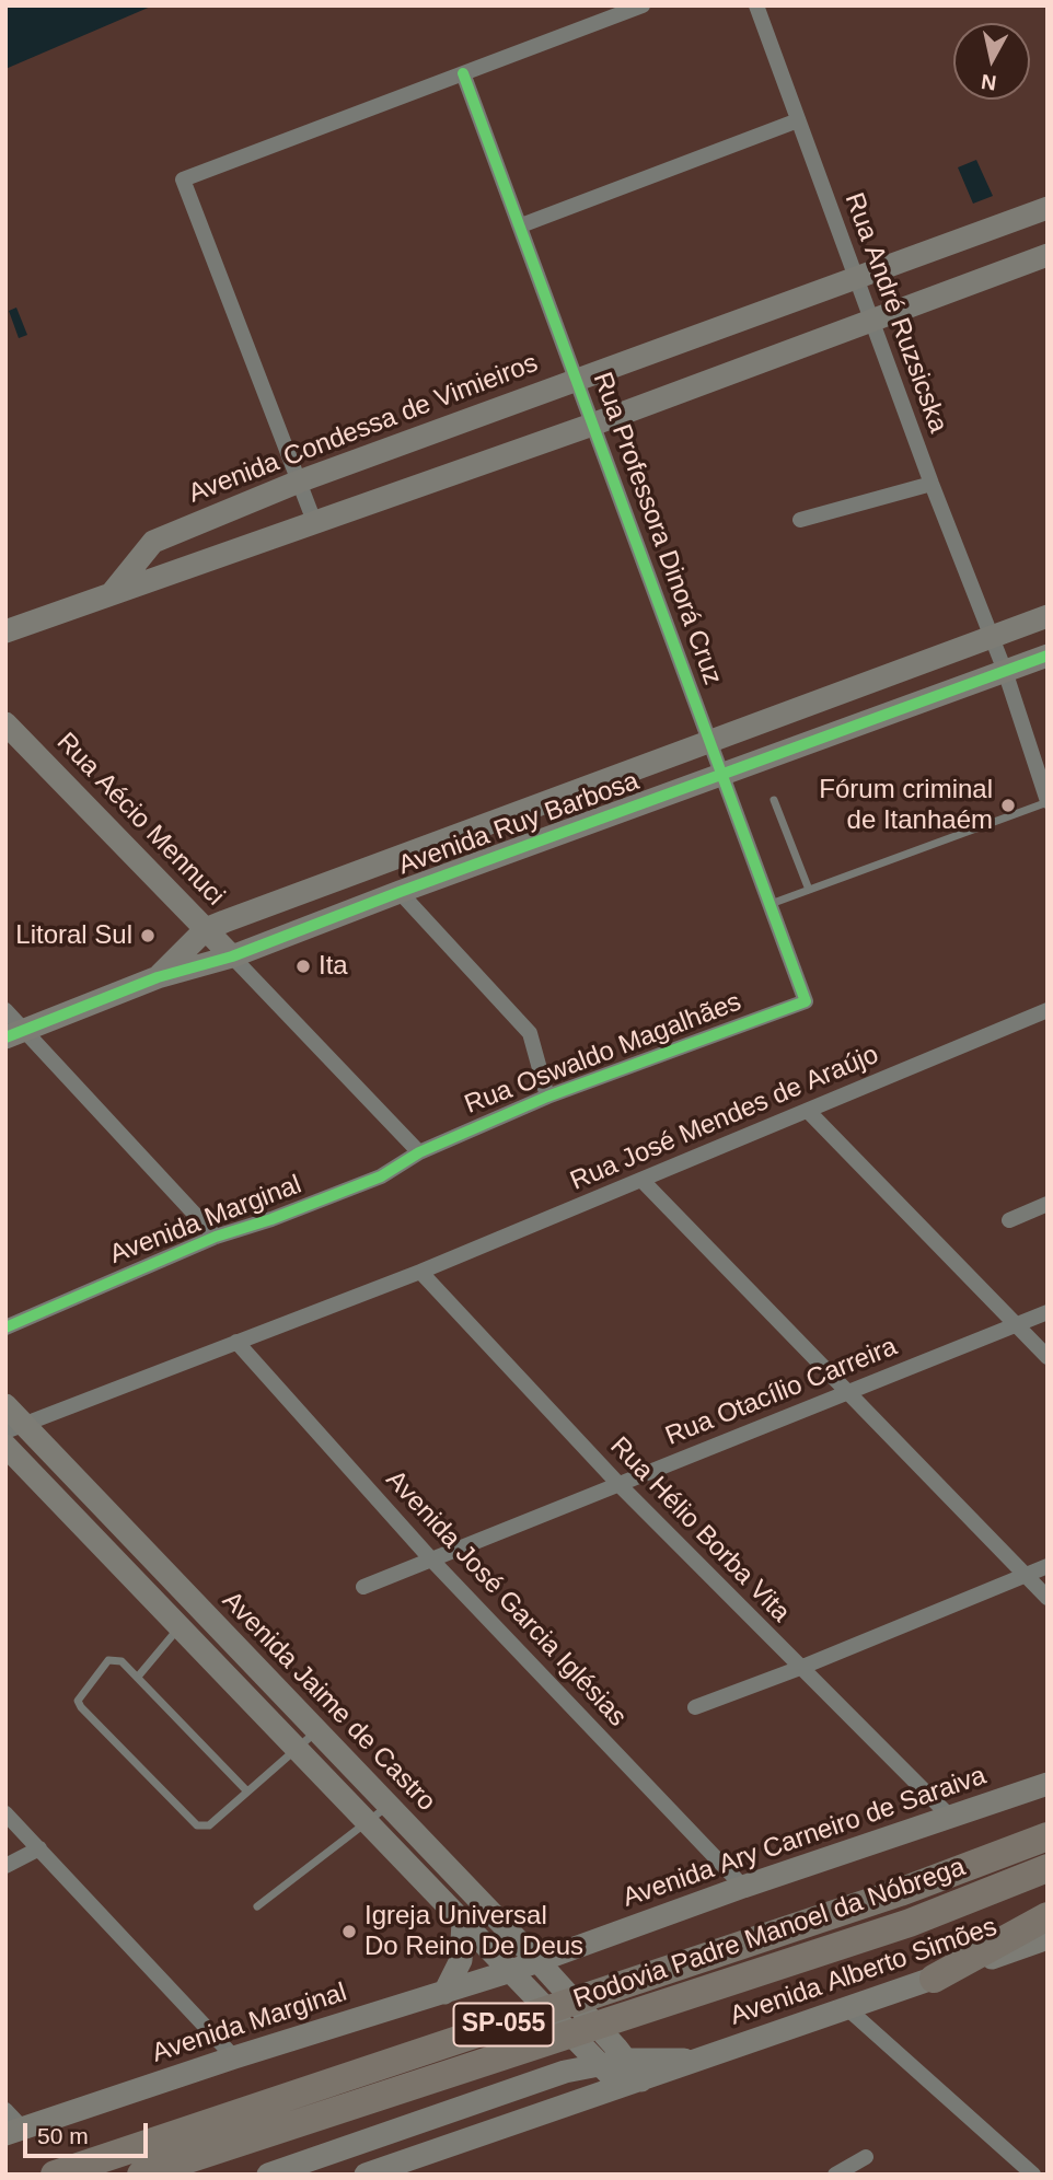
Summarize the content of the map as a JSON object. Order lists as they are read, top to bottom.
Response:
{
  "streets": {
    "highway": ["Rodovia Padre Manoel da Nóbrega", "SP-055"],
    "street": [
      "Rua André Ruzsicska",
      "Avenida Condessa de Vimieiros",
      "Rua Professora Dinorá Cruz",
      "Rua Aécio Mennuci",
      "Avenida Ruy Barbosa",
      "Rua Oswaldo Magalhães",
      "Rua José Mendes de Araújo",
      "Avenida Marginal",
      "Rua Otacílio Carreira",
      "Rua Hélio Borba Vita",
      "Avenida José Garcia Iglésias",
      "Avenida Jaime de Castro",
      "Avenida Ary Carneiro de Saraiva",
      "Avenida Alberto Simões"
    ]
  },
  "crossings": [
    ["Rua André Ruzsicska", "Avenida Condessa de Vimieiros"],
    ["Rua André Ruzsicska", "Avenida Ruy Barbosa"],
    ["Avenida Condessa de Vimieiros", "Rua Professora Dinorá Cruz"],
    ["Rua Professora Dinorá Cruz", "Avenida Ruy Barbosa"],
    ["Rua Professora Dinorá Cruz", "Rua Oswaldo Magalhães"],
    ["Rua Aécio Mennuci", "Avenida Ruy Barbosa"],
    ["Rua Oswaldo Magalhães", "Avenida Marginal"],
    ["Rua José Mendes de Araújo", "Rua Hélio Borba Vita"],
    ["Rua José Mendes de Araújo", "Avenida José Garcia Iglésias"],
    ["Avenida Marginal", "Avenida Jaime de Castro"],
    ["Avenida Marginal", "Avenida Ary Carneiro de Saraiva"],
    ["Rua Otacílio Carreira", "Rua Hélio Borba Vita"],
    ["Rua Otacílio Carreira", "Avenida José Garcia Iglésias"],
    ["Rua Hélio Borba Vita", "Avenida Ary Carneiro de Saraiva"],
    ["Avenida José Garcia Iglésias", "Avenida Ary Carneiro de Saraiva"],
    ["Avenida Jaime de Castro", "Avenida Ary Carneiro de Saraiva"],
    ["Avenida Jaime de Castro", "Avenida Alberto Simões"]
  ],
  "places": [
    "Fórum criminal de Itanhaém",
    "Litoral Sul",
    "Ita",
    "Igreja Universal Do Reino De Deus"
  ],
  "scale_bar": "50 m",
  "north": "bottom"
}
